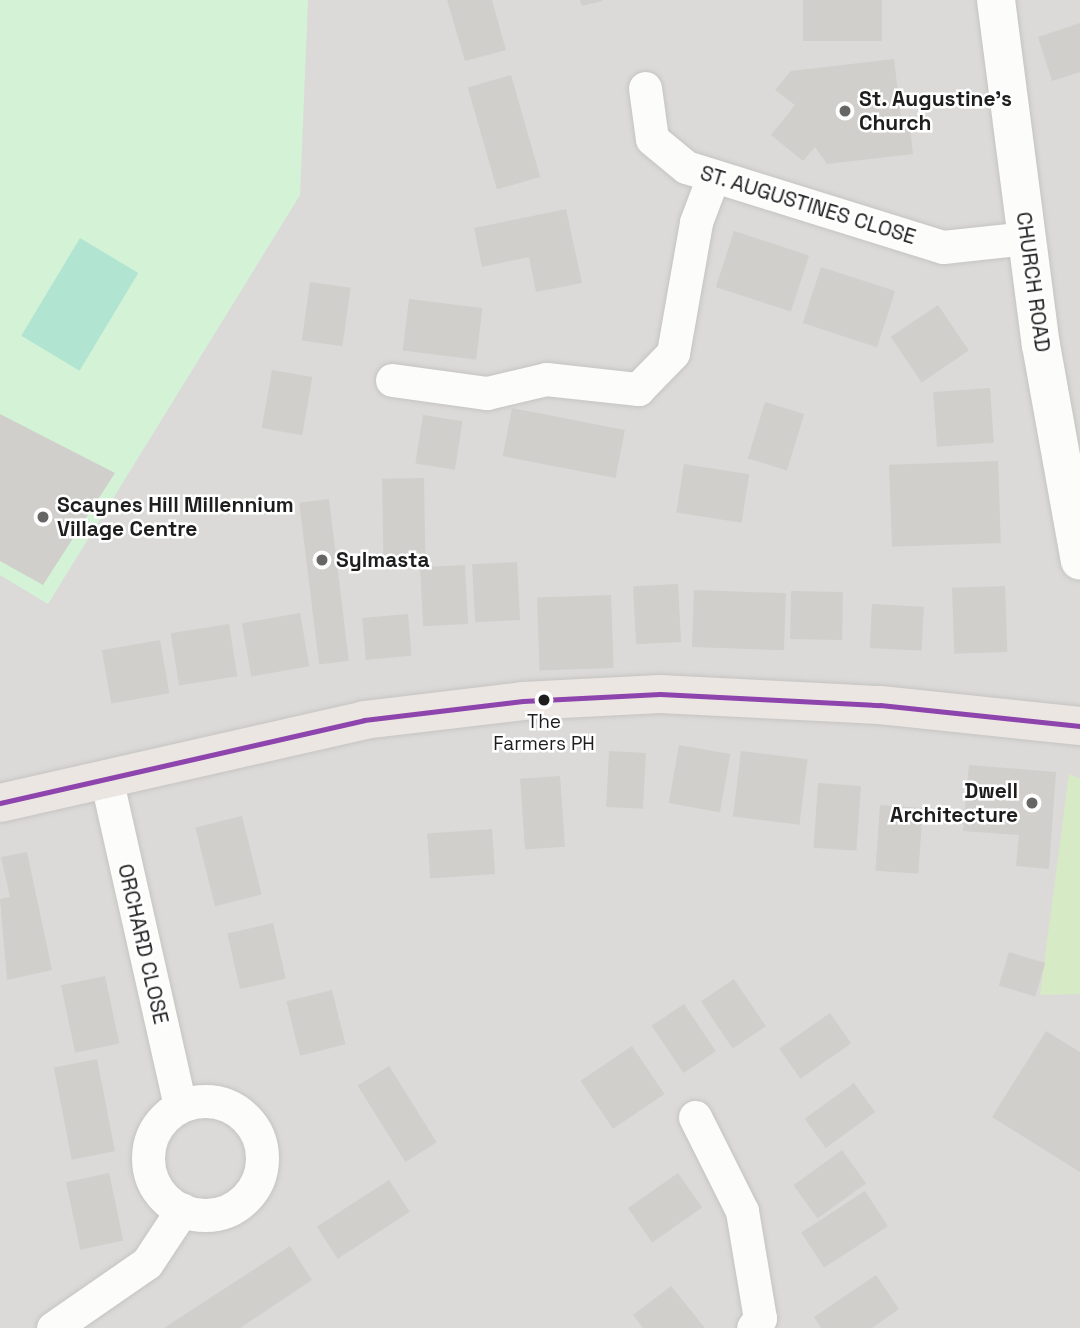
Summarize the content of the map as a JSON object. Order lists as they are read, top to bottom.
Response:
{
  "streets": {
    "street": ["ST. AUGUSTINES CLOSE", "CHURCH ROAD", "ORCHARD CLOSE"]
  },
  "crossings": [
    ["ST. AUGUSTINES CLOSE", "CHURCH ROAD"]
  ],
  "places": [
    "St. Augustine's Church",
    "Scaynes Hill Millennium Village Centre",
    "Sylmasta",
    "The Farmers PH",
    "Dwell Architecture"
  ]
}
